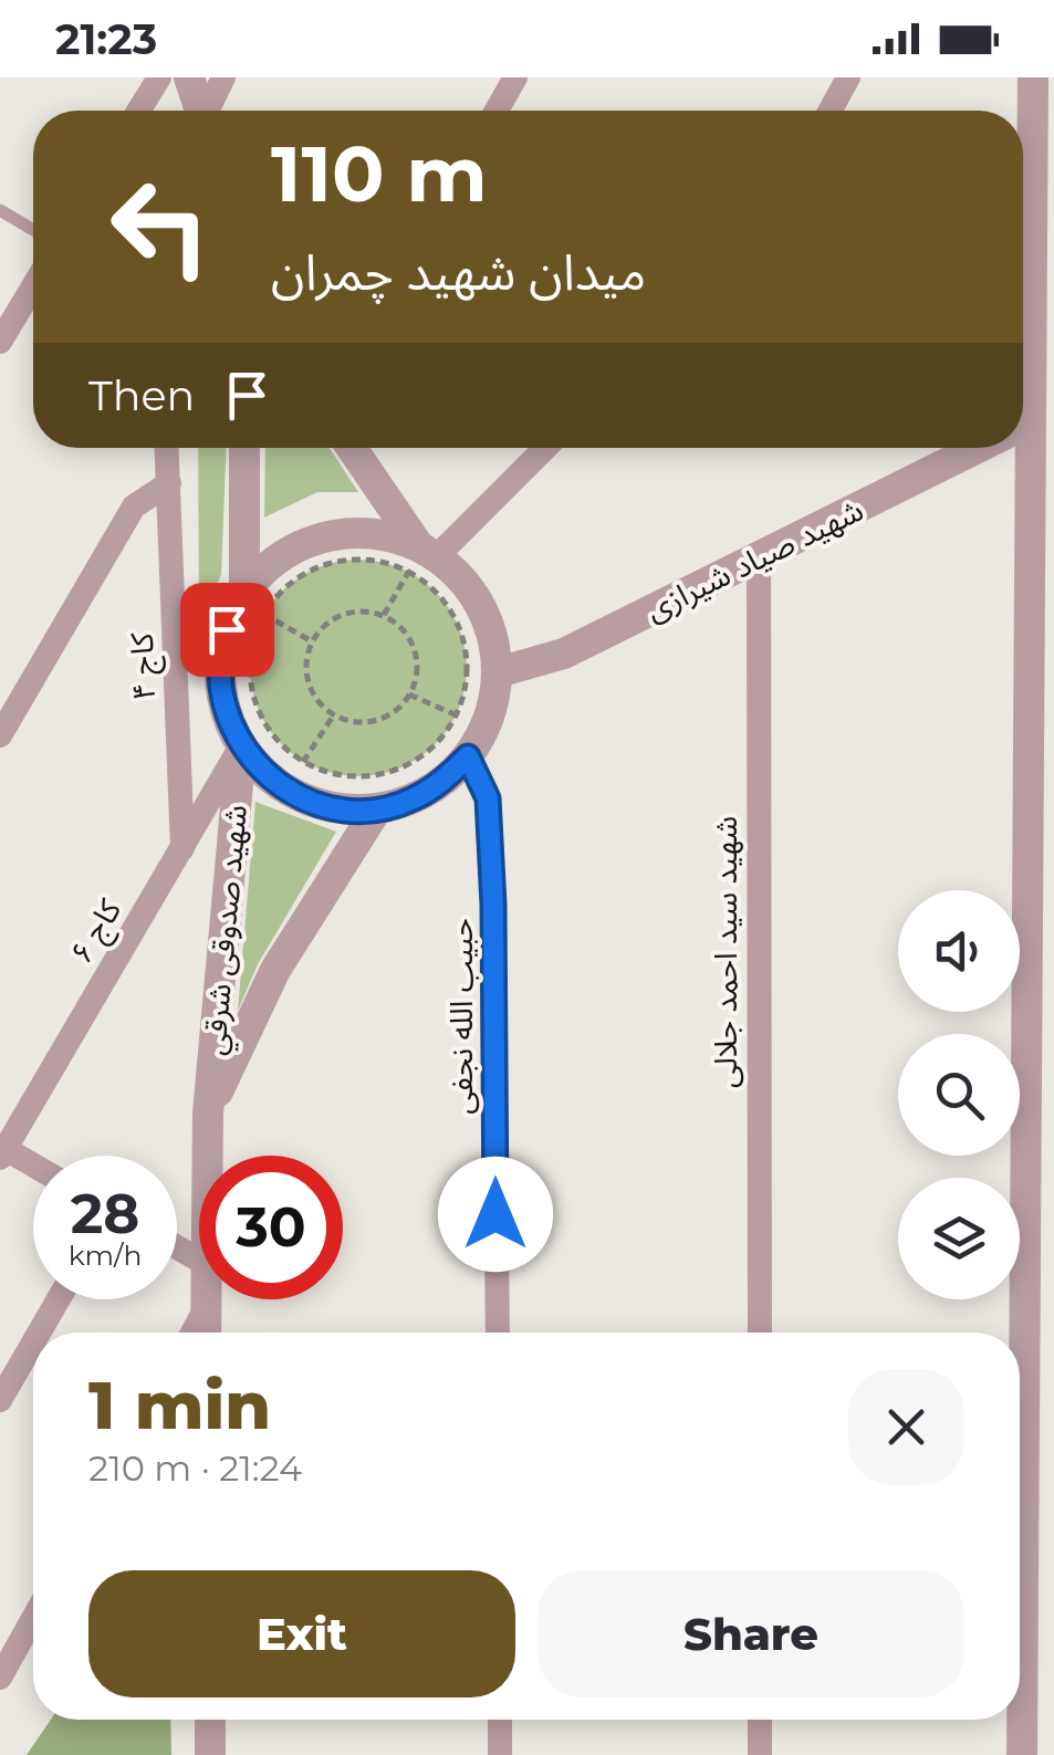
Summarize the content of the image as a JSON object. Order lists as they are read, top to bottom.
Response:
{
  "streets": {
    "street": [
      "شهید صیاد شیرازی",
      "کاج ۴",
      "شهید صدوقی شرقي",
      "کاج ۶",
      "شهید سید احمد جلالی",
      "حبیب الله نجفی"
    ]
  },
  "crossings": [
    ["شهید صیاد شیرازی", "شهید سید احمد جلالی"],
    ["کاج ۴", "کاج ۶"],
    ["شهید صدوقی شرقي", "کاج ۶"]
  ],
  "page": {
    "status": "21:23",
    "turn": ["110 m", "میدان شهید چمران"],
    "then": "Then",
    "speed": "28 km/h",
    "limit": "30",
    "heading": ["1 min", "210 m · 21:24"],
    "buttons": ["Exit", "Share"]
  }
}
